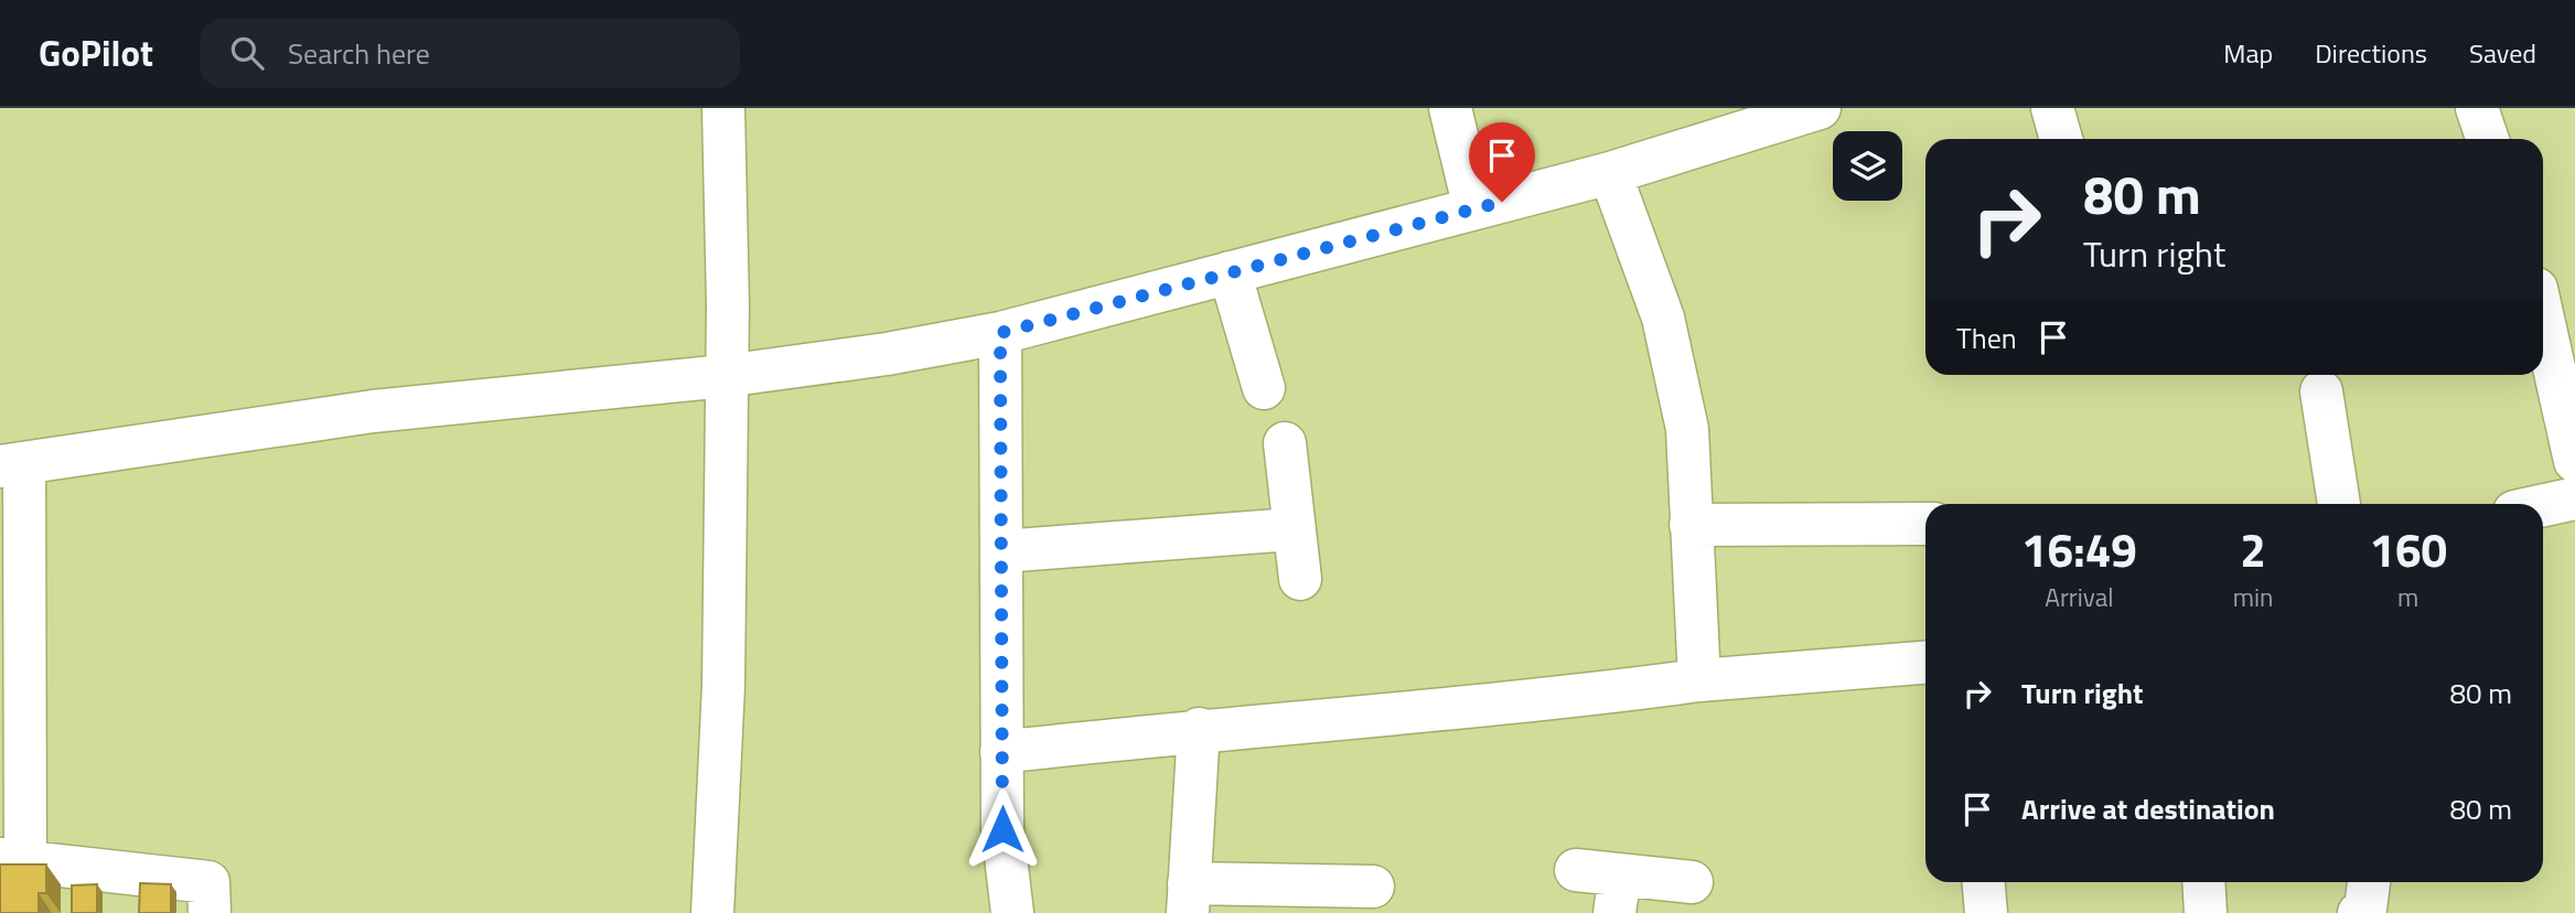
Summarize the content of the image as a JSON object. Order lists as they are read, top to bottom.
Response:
{
  "page": {
    "header": "GoPilot",
    "search": "Search here",
    "nav": ["Map", "Directions", "Saved"],
    "turn": ["80 m", "Turn right"],
    "then": "Then",
    "eta": [
      "16:49",
      "Arrival",
      "2",
      "min",
      "160",
      "m"
    ],
    "list": [
      {
        "name": "Turn right",
        "value": "80 m"
      },
      {
        "name": "Arrive at destination",
        "value": "80 m"
      }
    ]
  }
}
